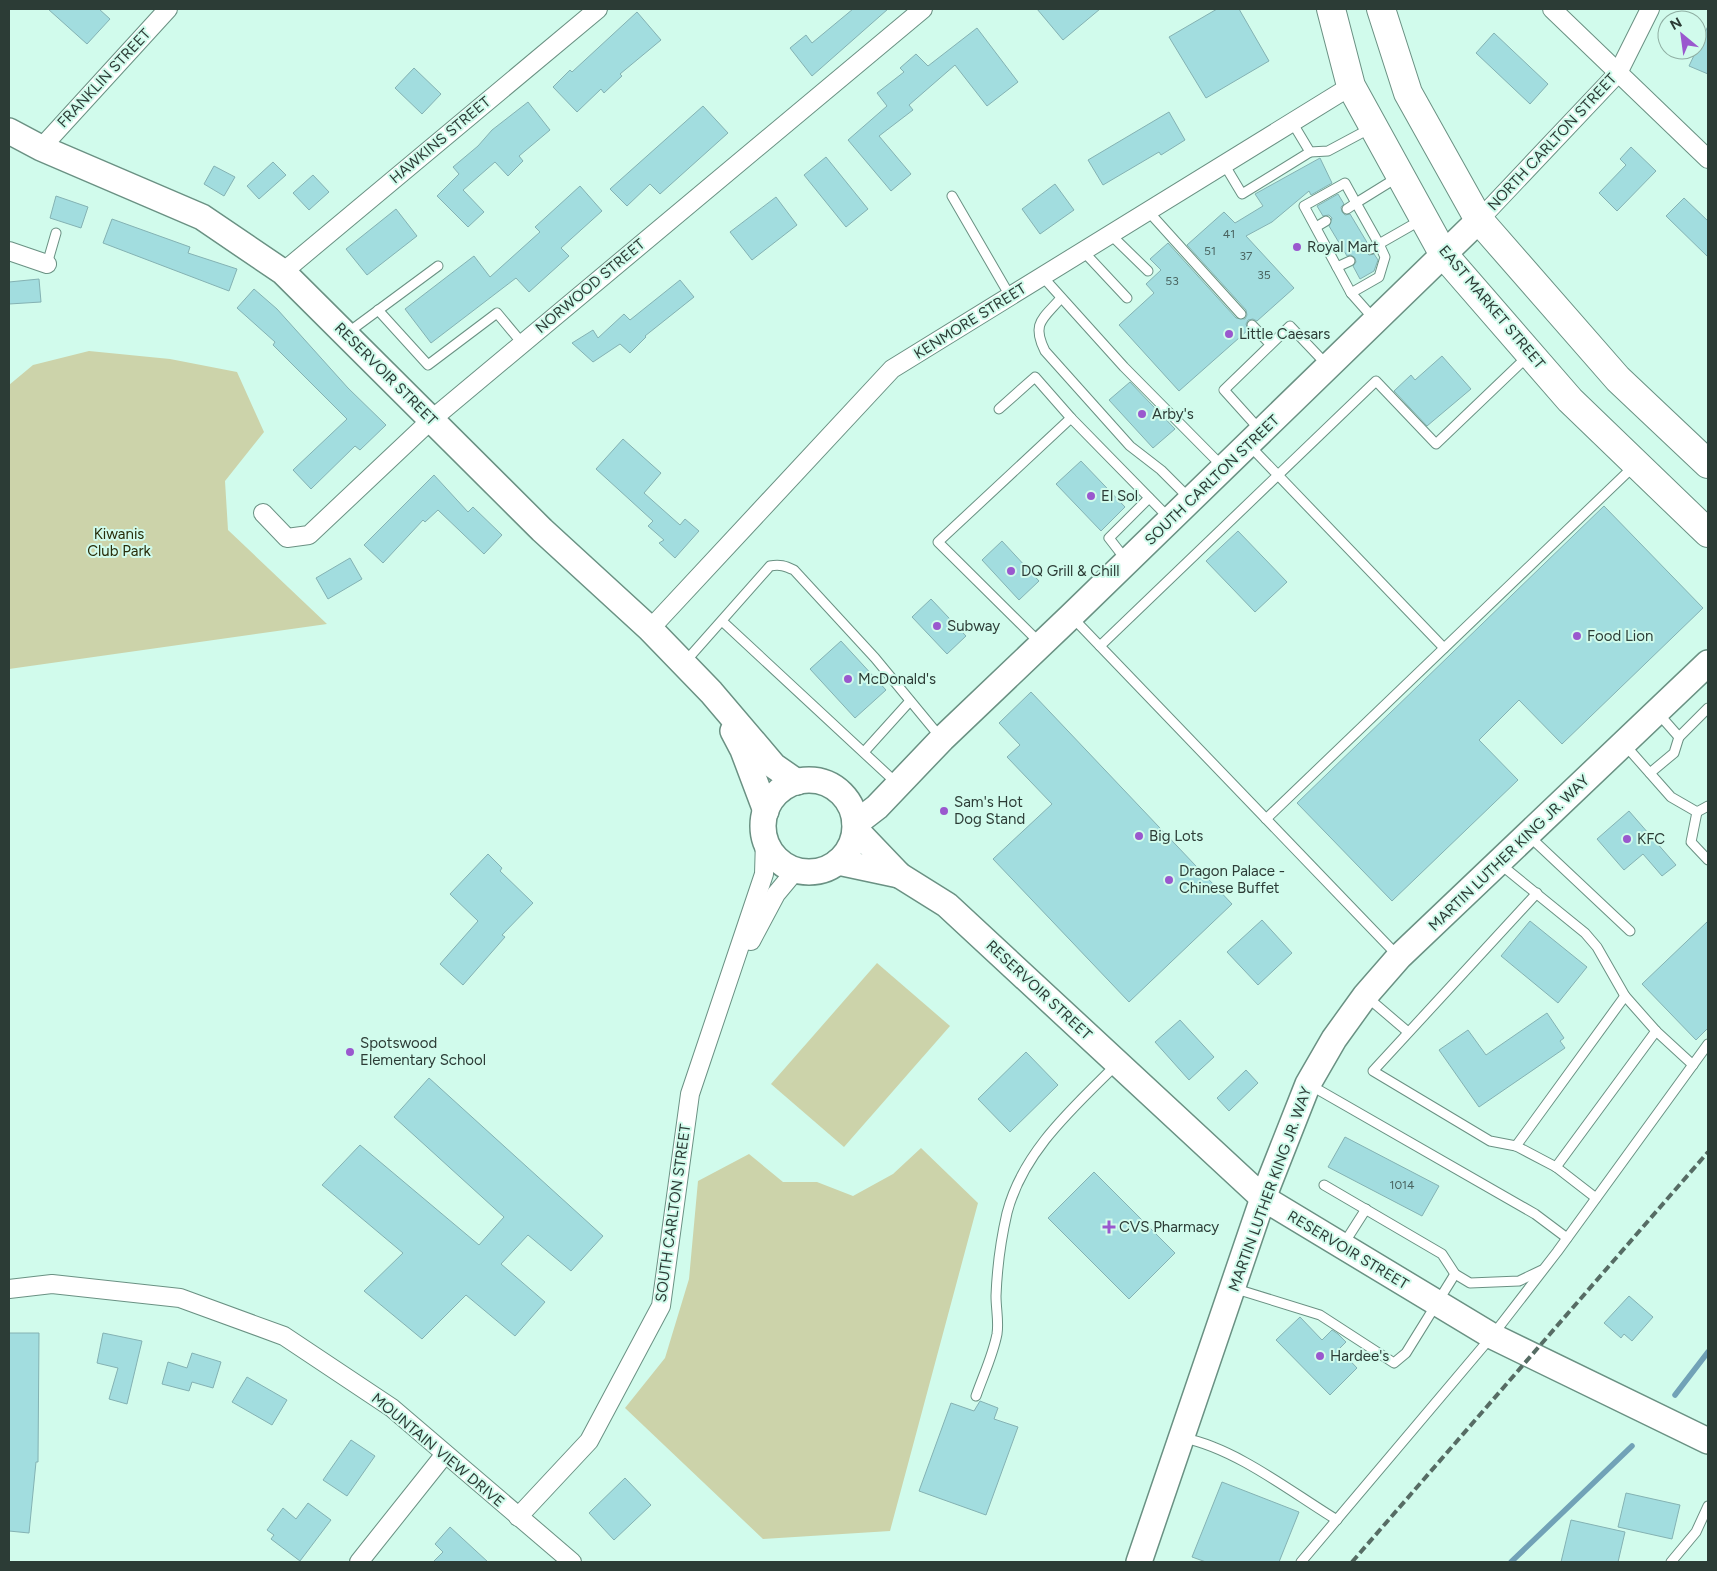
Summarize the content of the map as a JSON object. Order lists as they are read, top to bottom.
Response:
{
  "streets": {
    "main road": [
      "EAST MARKET STREET",
      "RESERVOIR STREET",
      "SOUTH CARLTON STREET",
      "MARTIN LUTHER KING JR. WAY"
    ],
    "street": [
      "FRANKLIN STREET",
      "HAWKINS STREET",
      "NORTH CARLTON STREET",
      "NORWOOD STREET",
      "KENMORE STREET",
      "MOUNTAIN VIEW DRIVE"
    ]
  },
  "crossings": [
    ["FRANKLIN STREET", "RESERVOIR STREET"],
    ["HAWKINS STREET", "RESERVOIR STREET"],
    ["NORTH CARLTON STREET", "SOUTH CARLTON STREET"],
    ["NORWOOD STREET", "RESERVOIR STREET"],
    ["EAST MARKET STREET", "KENMORE STREET"],
    ["EAST MARKET STREET", "SOUTH CARLTON STREET"],
    ["KENMORE STREET", "RESERVOIR STREET"],
    ["RESERVOIR STREET", "SOUTH CARLTON STREET"],
    ["RESERVOIR STREET", "MARTIN LUTHER KING JR. WAY"],
    ["SOUTH CARLTON STREET", "MOUNTAIN VIEW DRIVE"]
  ],
  "parks": ["Kiwanis Club Park"],
  "places": {
    "other": [
      "Royal Mart",
      "Little Caesars",
      "Arby's",
      "El Sol",
      "DQ Grill & Chill",
      "Subway",
      "Food Lion",
      "McDonald's",
      "Sam's Hot Dog Stand",
      "Big Lots",
      "KFC",
      "Dragon Palace - Chinese Buffet",
      "Spotswood Elementary School",
      "Hardee's"
    ],
    "health": ["CVS Pharmacy"]
  },
  "house_numbers": [
    "41",
    "51",
    "37",
    "35",
    "53",
    "1014"
  ],
  "north": "top left"
}
